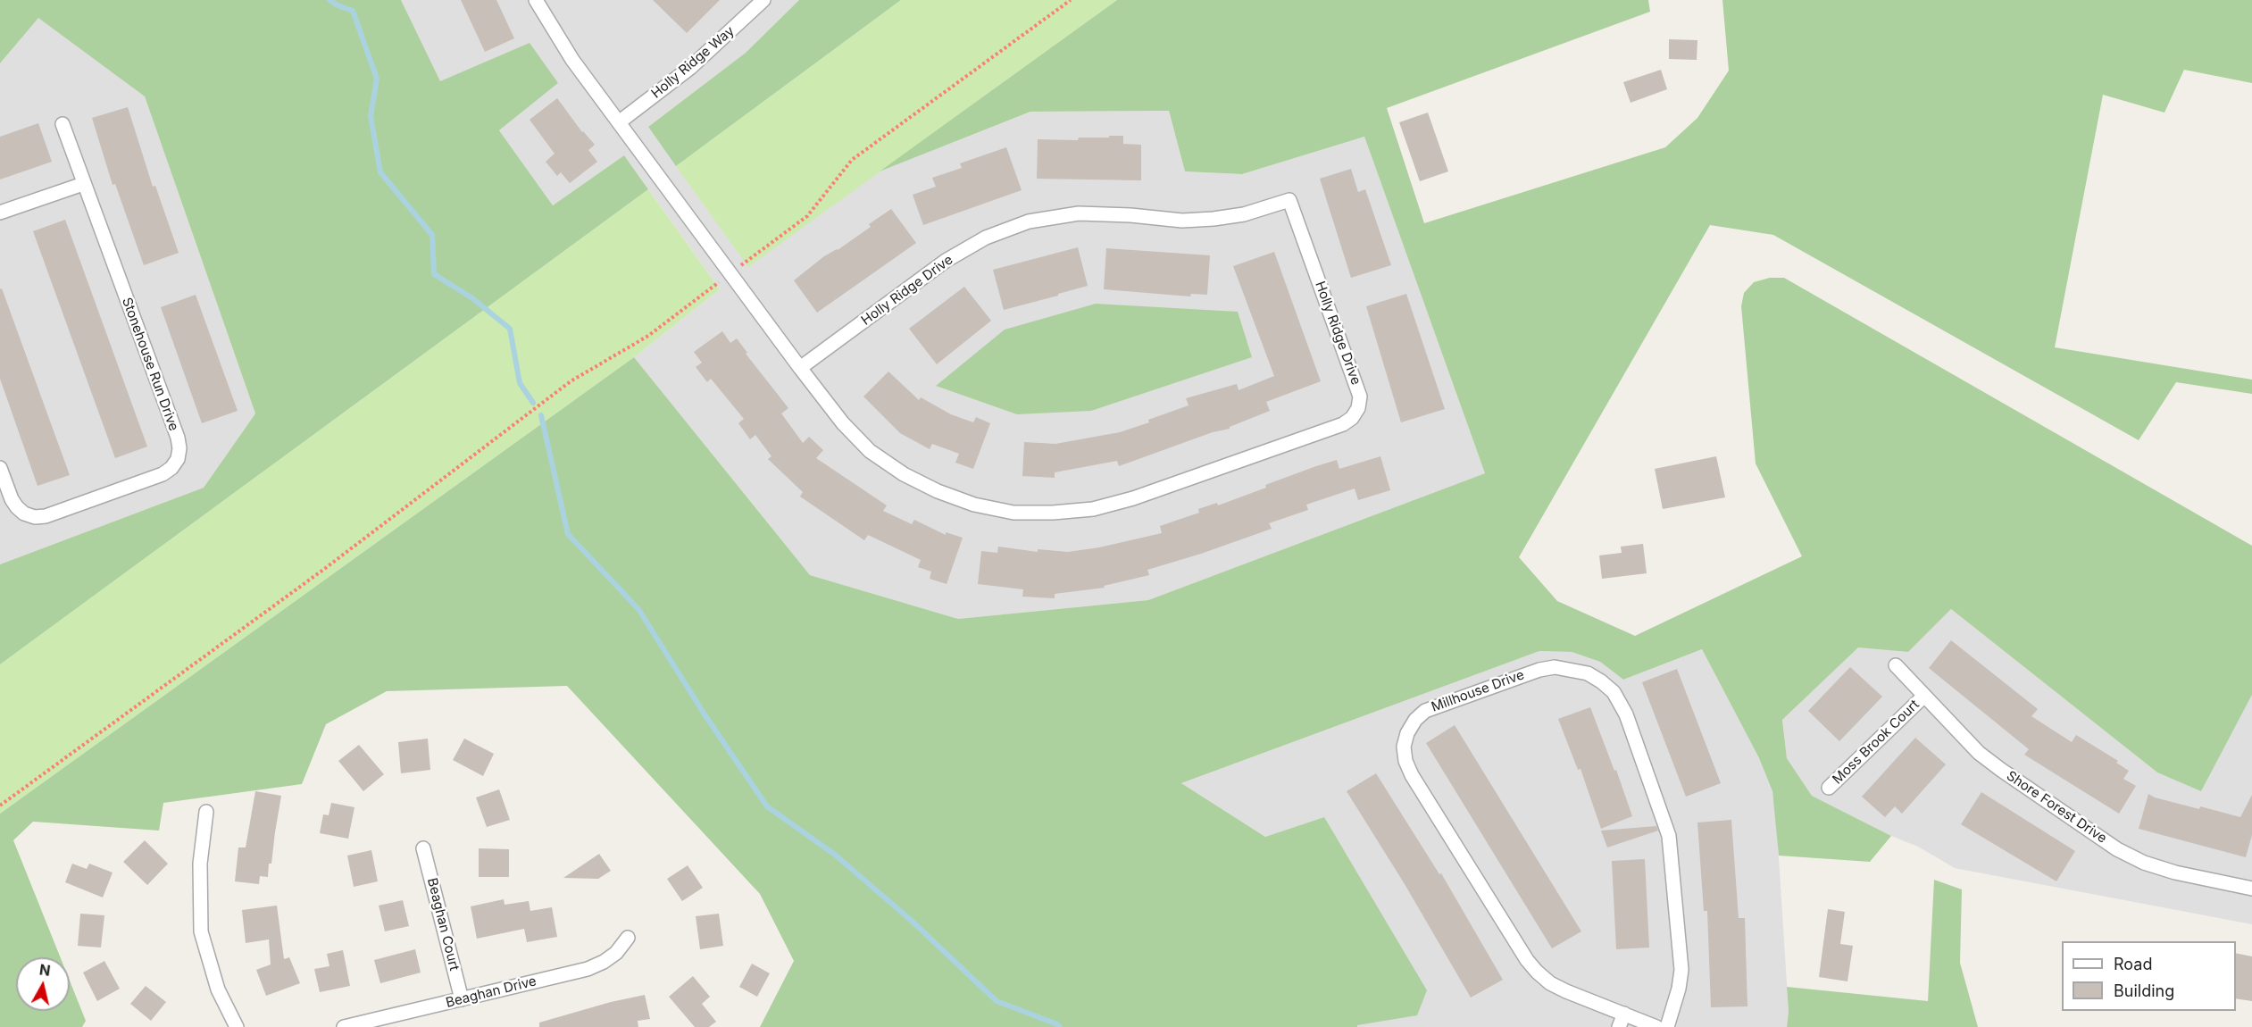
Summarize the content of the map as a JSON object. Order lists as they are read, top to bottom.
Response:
{
  "streets": {
    "street": [
      "Holly Ridge Way",
      "Holly Ridge Drive",
      "Stonehouse Run Drive",
      "Millhouse Drive",
      "Moss Brook Court",
      "Shore Forest Drive",
      "Beaghan Court",
      "Beaghan Drive"
    ]
  },
  "crossings": [
    ["Holly Ridge Way", "Holly Ridge Drive"],
    ["Moss Brook Court", "Shore Forest Drive"],
    ["Beaghan Court", "Beaghan Drive"]
  ],
  "legend": ["Road", "Building"],
  "north": "top"
}
